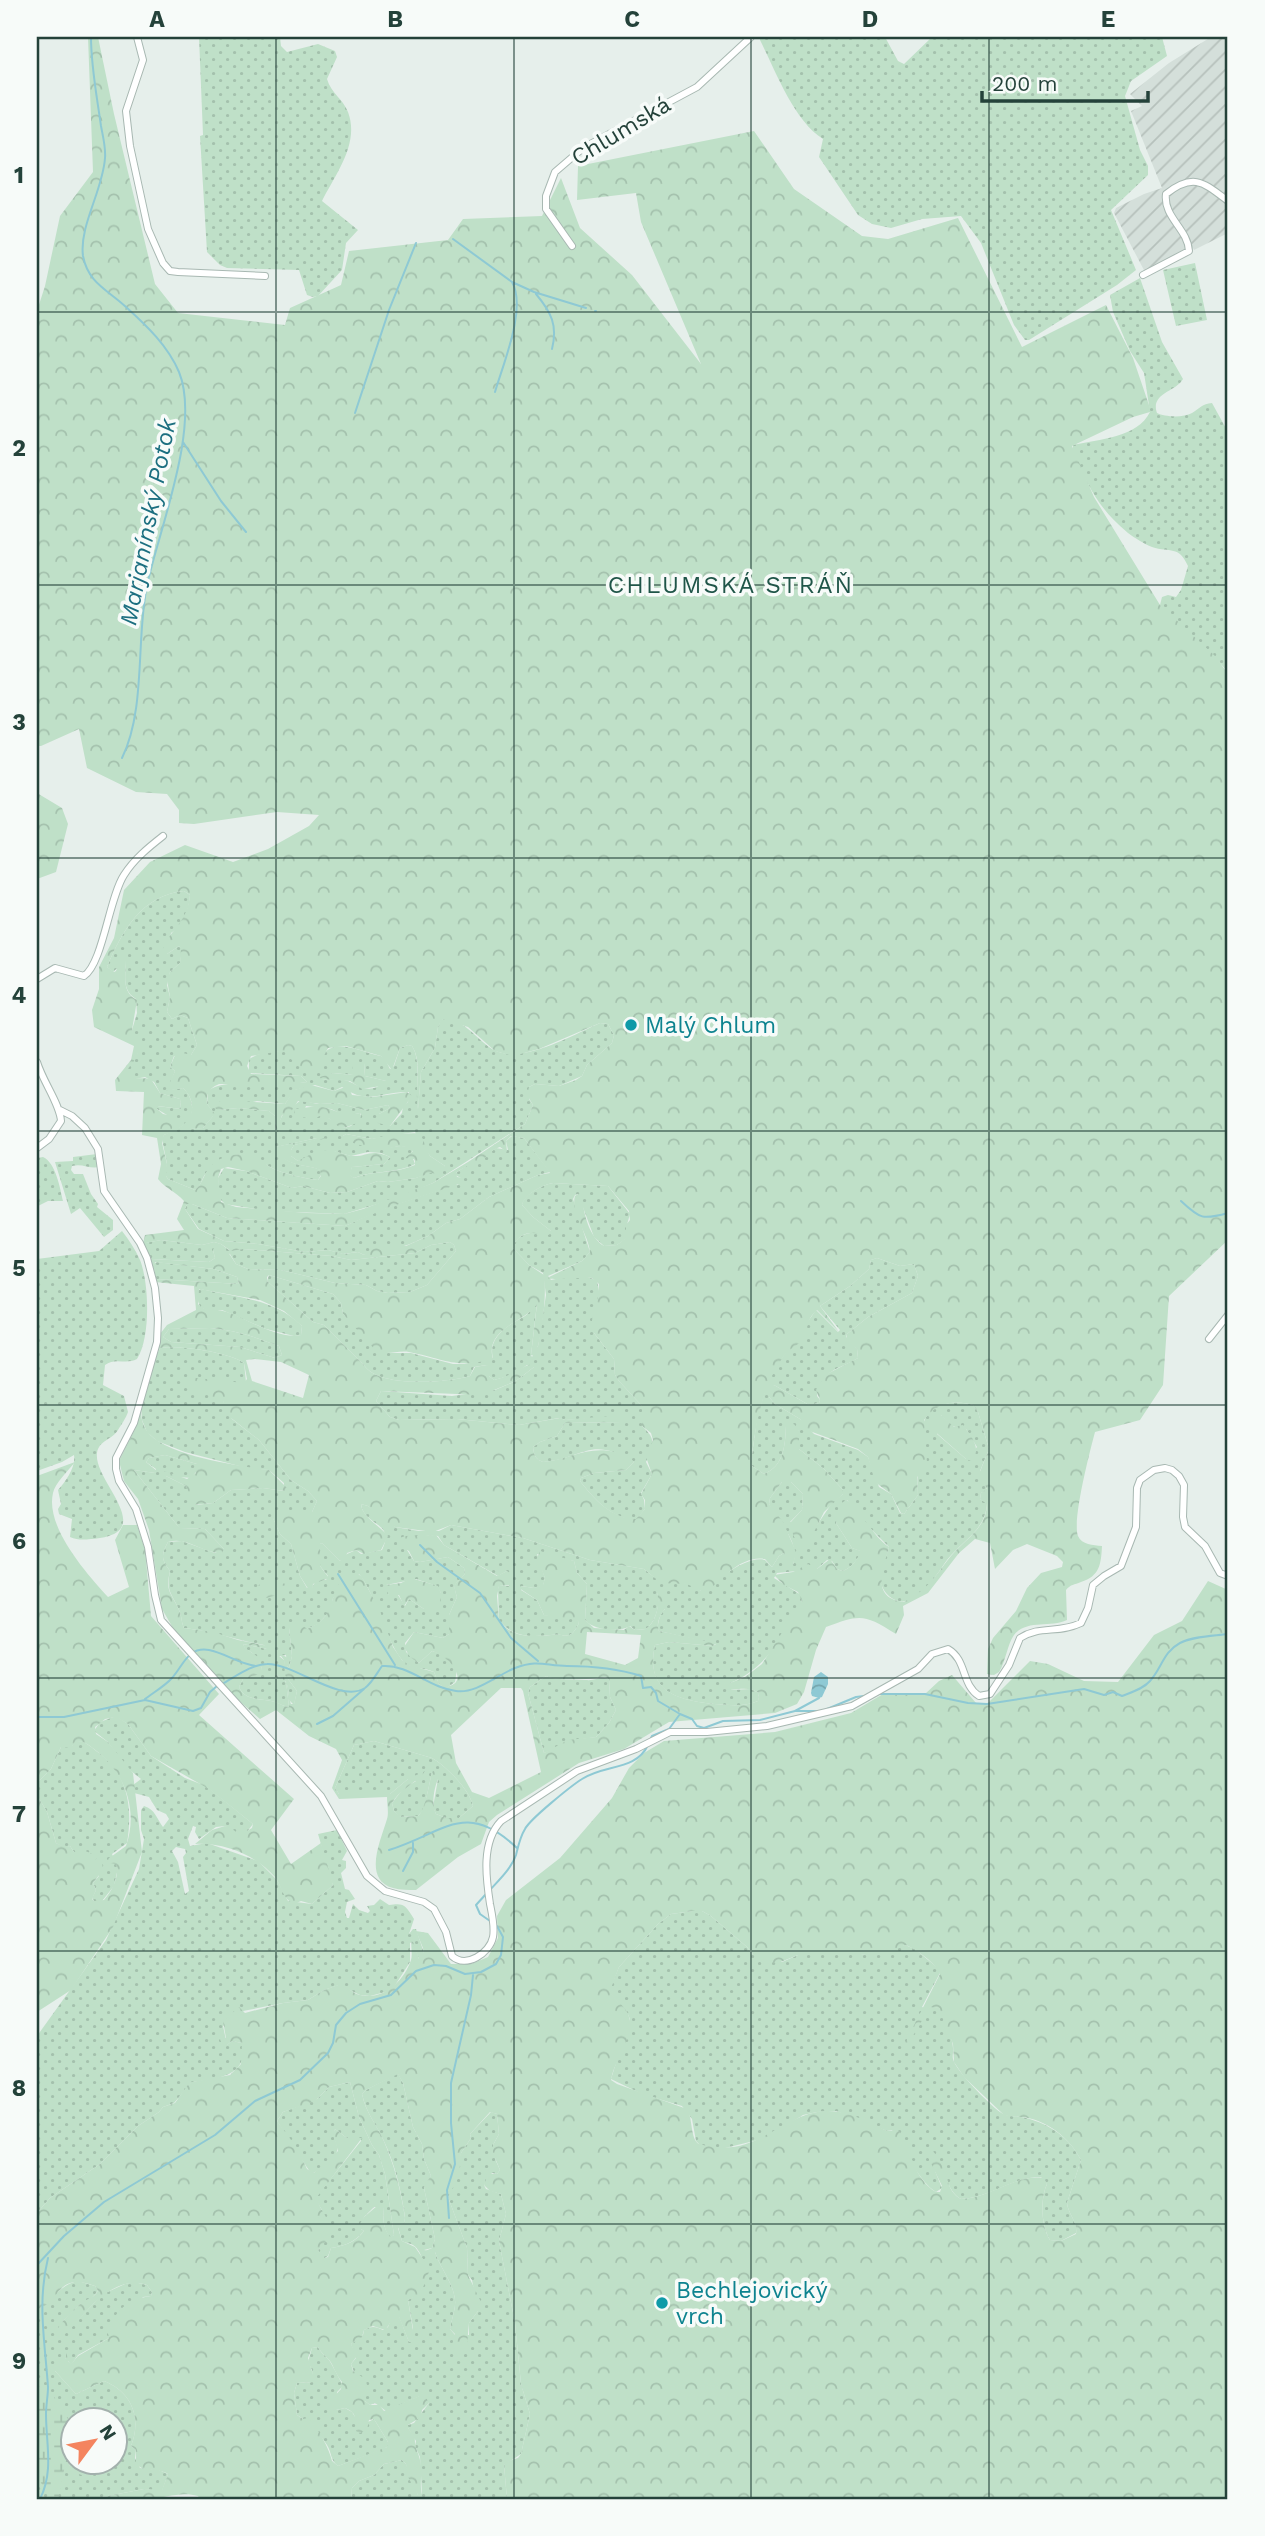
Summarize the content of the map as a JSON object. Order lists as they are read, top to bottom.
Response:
{
  "streets": {
    "street": ["Chlumská"]
  },
  "districts": ["CHLUMSKÁ STRÁŇ"],
  "water": ["Marjanínský Potok"],
  "places": ["Malý Chlum", "Bechlejovický vrch"],
  "scale_bar": "200 m",
  "north": "top right",
  "grid": {
    "columns": [
      "A",
      "B",
      "C",
      "D",
      "E"
    ],
    "rows": [
      "1",
      "2",
      "3",
      "4",
      "5",
      "6",
      "7",
      "8",
      "9"
    ]
  }
}
